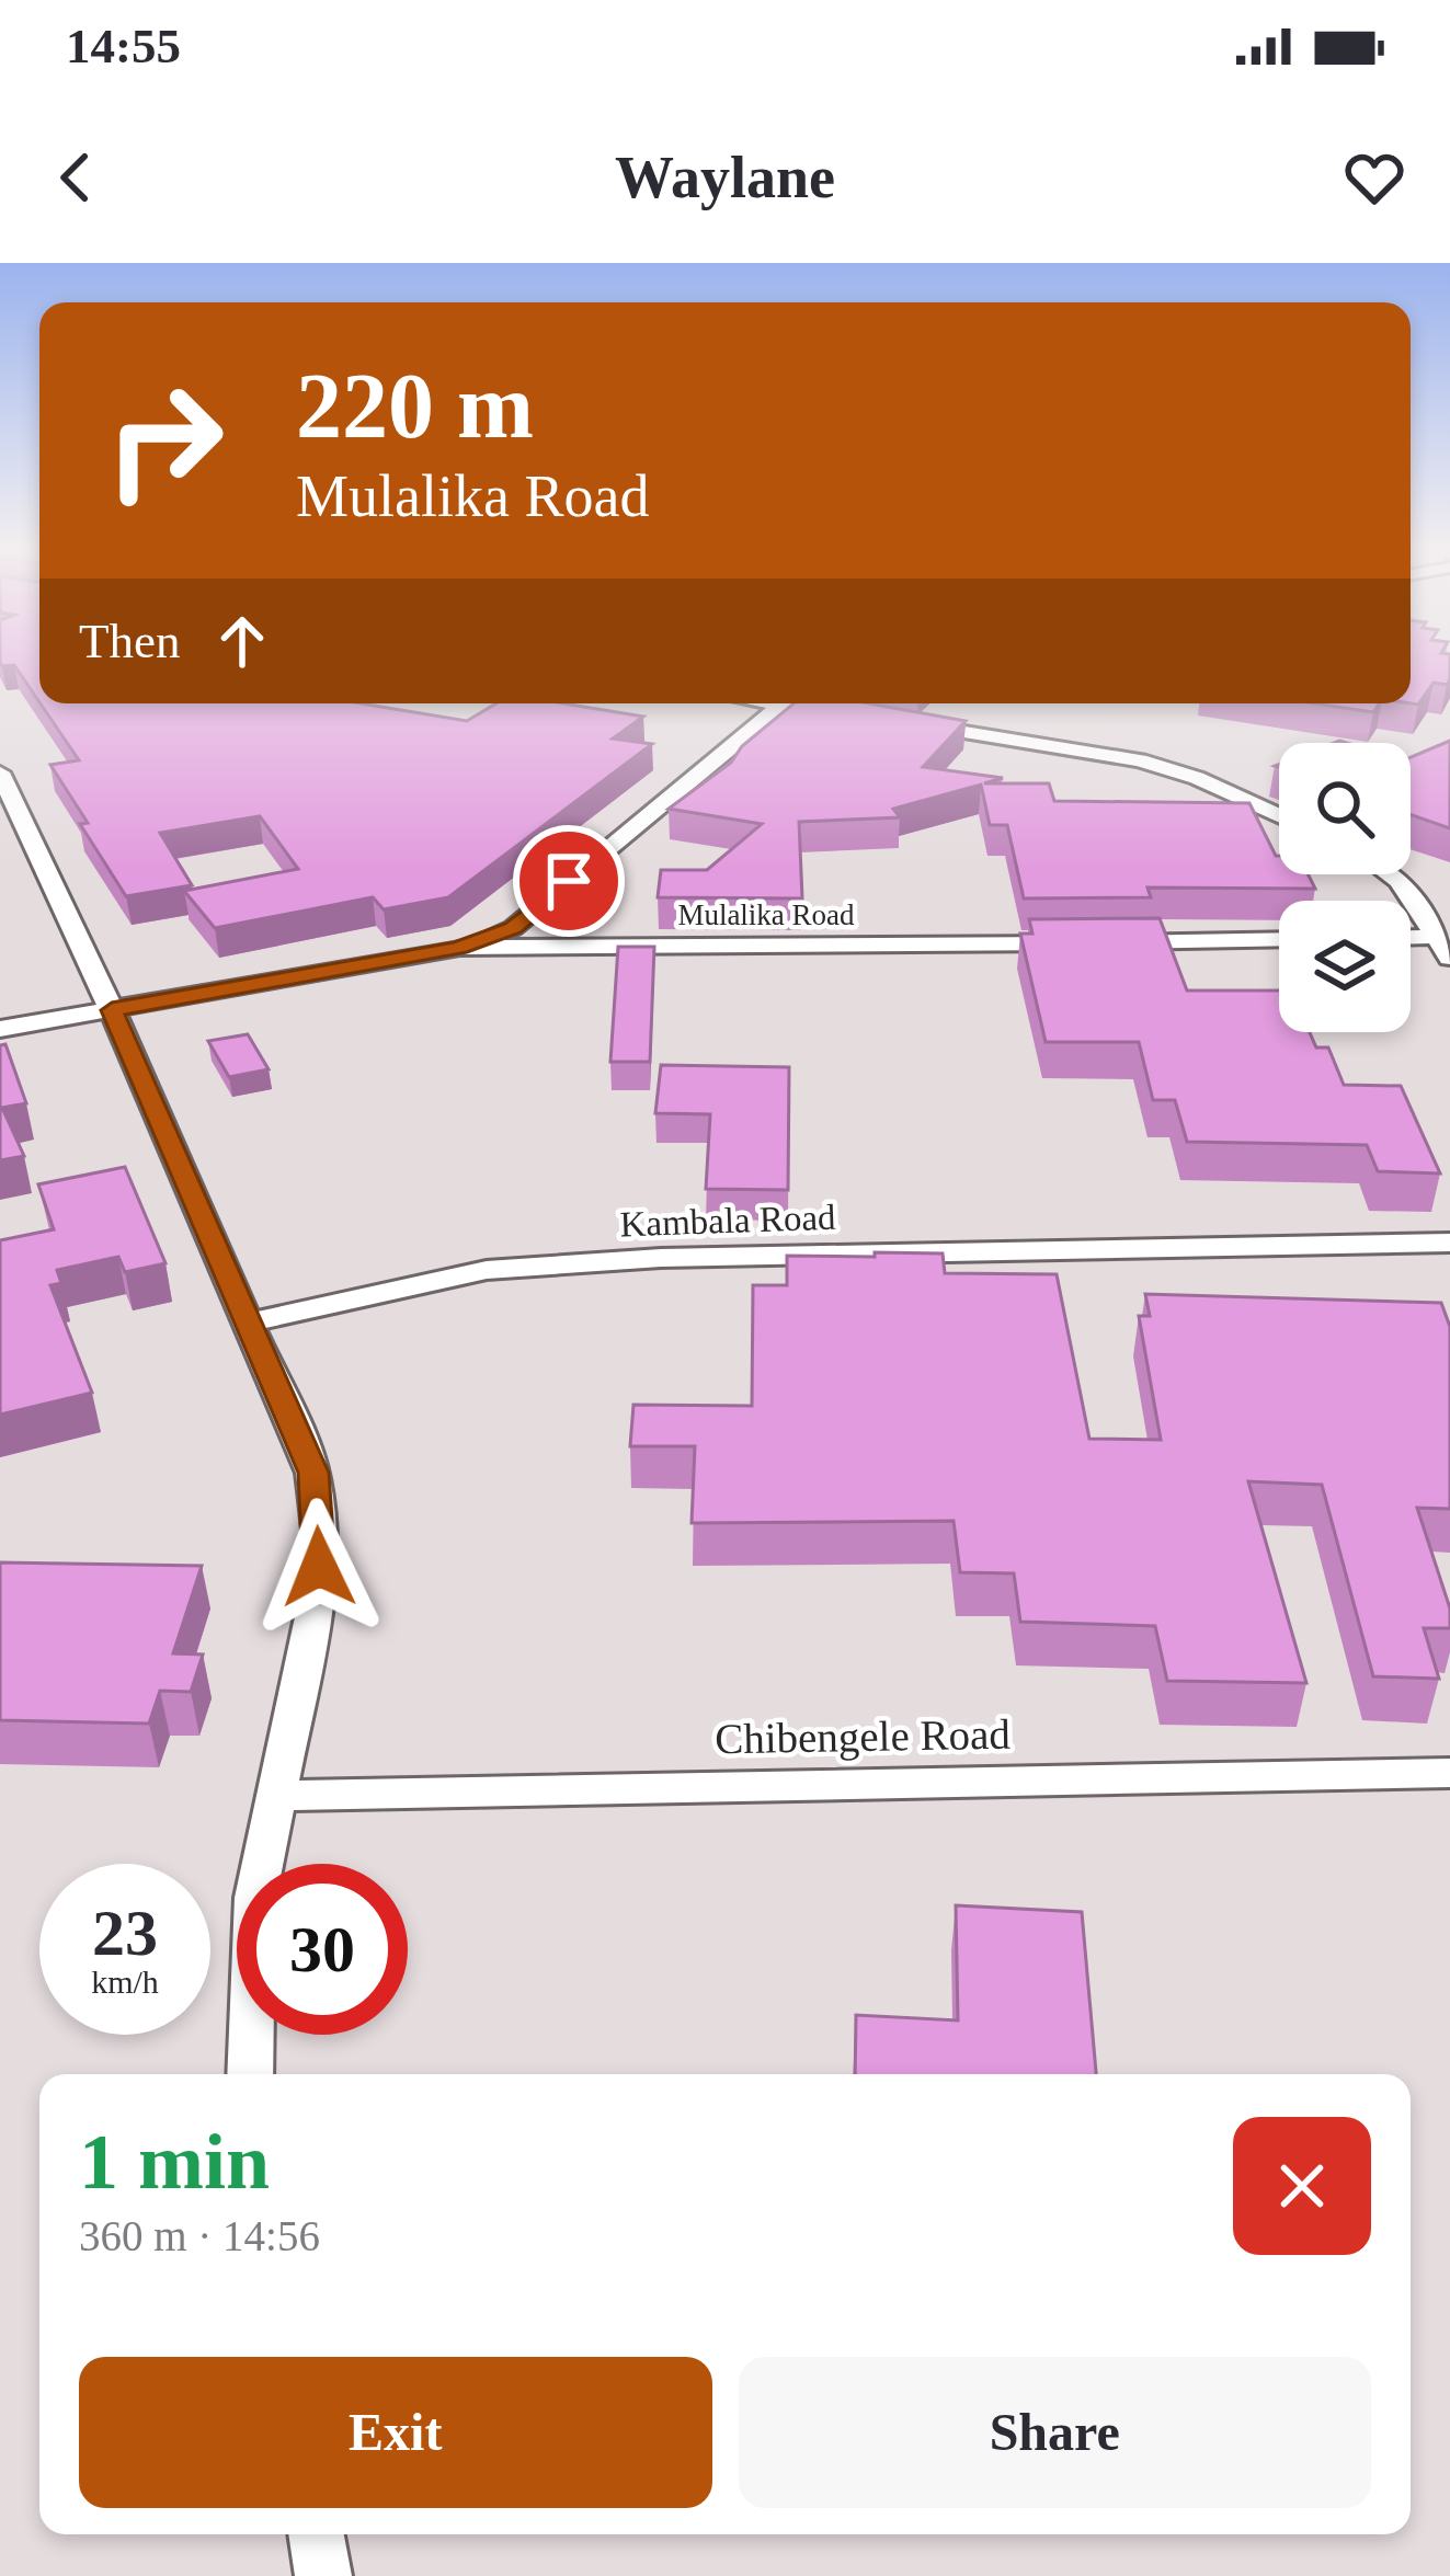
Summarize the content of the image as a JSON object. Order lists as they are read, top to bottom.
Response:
{
  "streets": {
    "street": ["Mulalika Road", "Kambala Road", "Chibengele Road"]
  },
  "page": {
    "status": "14:55",
    "header": "Waylane",
    "turn": ["220 m", "Mulalika Road"],
    "then": "Then",
    "speed": "23 km/h",
    "limit": "30",
    "heading": ["1 min", "360 m · 14:56"],
    "buttons": ["Exit", "Share"]
  }
}
